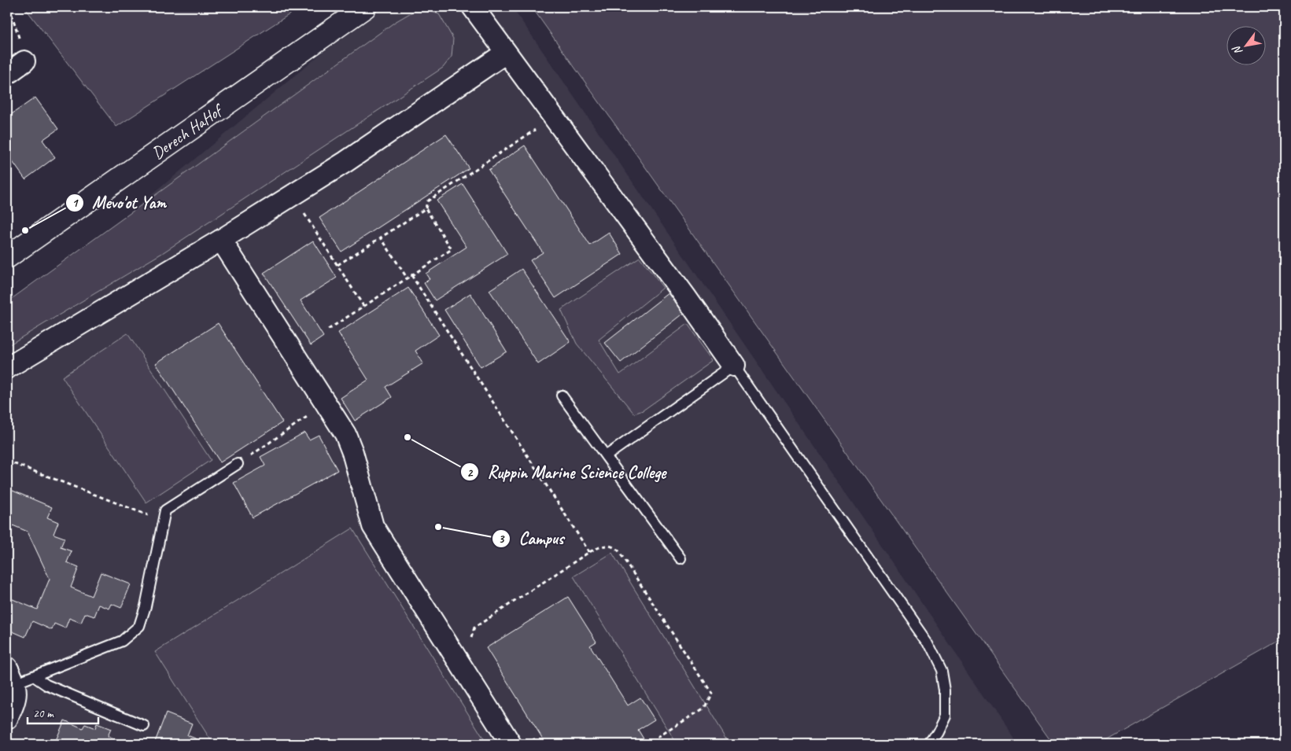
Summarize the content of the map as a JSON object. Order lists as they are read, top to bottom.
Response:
{
  "streets": {
    "main road": ["Derech HaHof"]
  },
  "places": ["Mevo'ot Yam", "Ruppin Marine Science College", "Campus"],
  "scale_bar": "20 m",
  "north": "bottom left"
}
